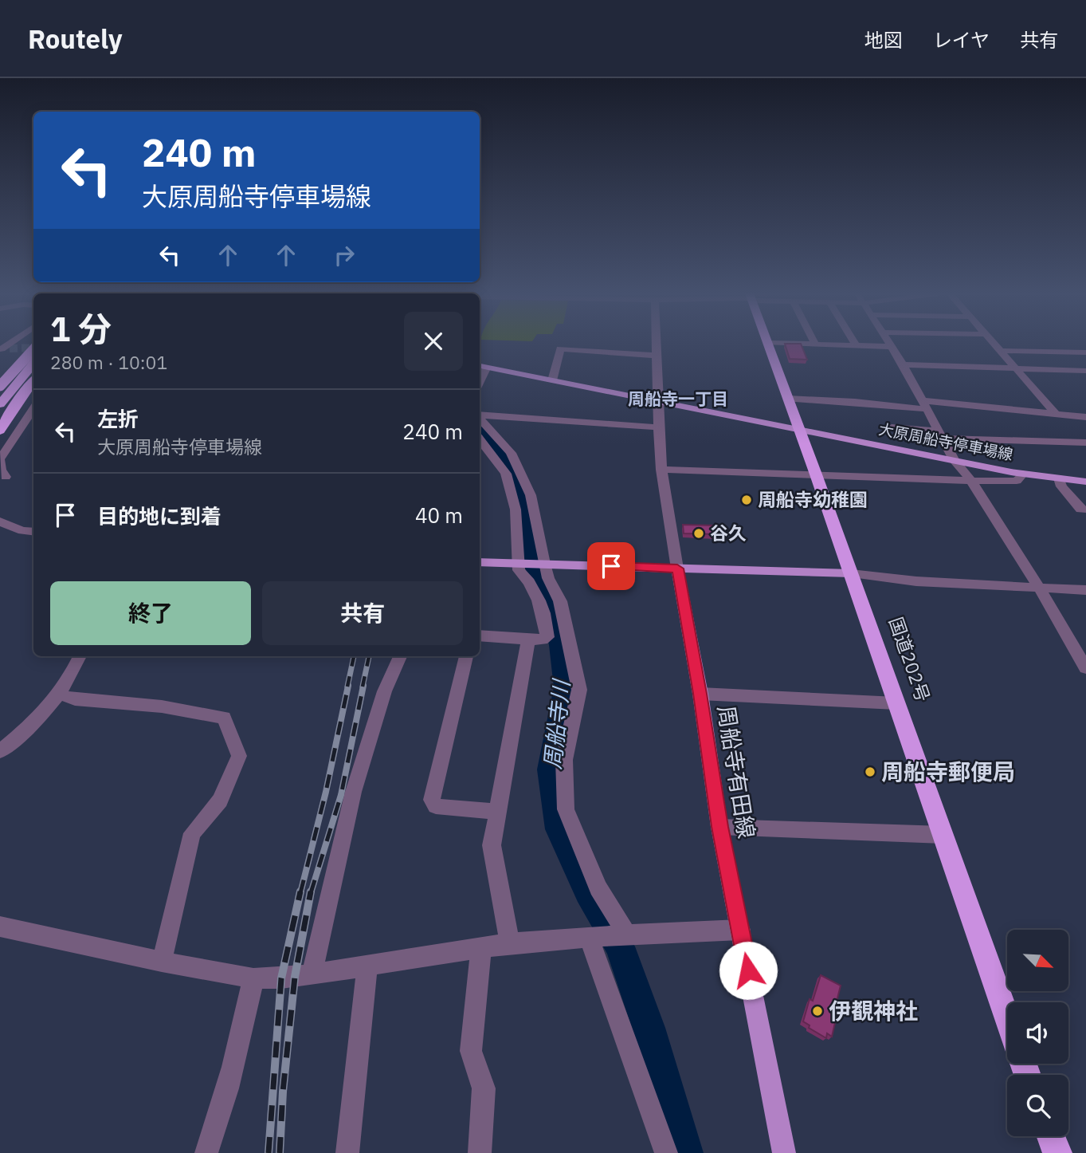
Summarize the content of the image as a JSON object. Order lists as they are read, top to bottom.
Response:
{
  "streets": {
    "highway": ["国道202号"],
    "main road": ["大原周船寺停車場線", "周船寺有田線"]
  },
  "crossings": [
    ["大原周船寺停車場線", "国道202号"]
  ],
  "districts": ["周船寺一丁目"],
  "water": ["周船寺川"],
  "places": [
    "周船寺幼稚園",
    "谷久",
    "周船寺郵便局",
    "伊覩神社"
  ],
  "north": "bottom right",
  "page": {
    "header": "Routely",
    "nav": ["地図", "レイヤ", "共有"],
    "turn": ["240 m", "大原周船寺停車場線"],
    "heading": ["1 分", "280 m · 10:01"],
    "list": [
      {
        "name": "左折",
        "note": "大原周船寺停車場線",
        "value": "240 m"
      },
      {
        "name": "目的地に到着",
        "value": "40 m"
      }
    ],
    "buttons": ["終了", "共有"]
  }
}
